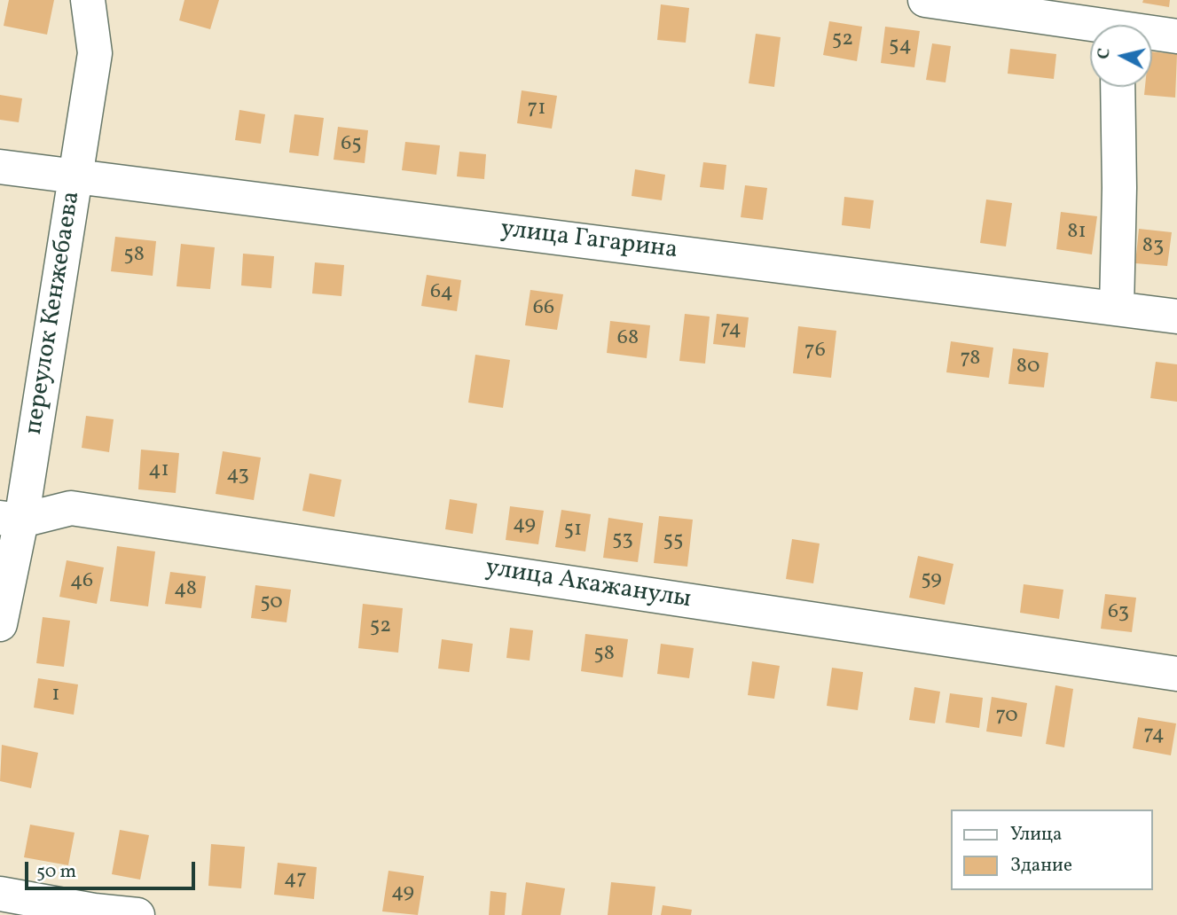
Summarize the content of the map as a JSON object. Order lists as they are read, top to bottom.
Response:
{
  "streets": {
    "street": ["улица Гагарина", "переулок Кенжебаева", "улица Акажанулы"]
  },
  "crossings": [
    ["улица Гагарина", "переулок Кенжебаева"],
    ["переулок Кенжебаева", "улица Акажанулы"]
  ],
  "house_numbers": [
    "52",
    "54",
    "71",
    "65",
    "81",
    "83",
    "58",
    "64",
    "66",
    "74",
    "68",
    "76",
    "78",
    "80",
    "41",
    "43",
    "49",
    "51",
    "53",
    "55",
    "59",
    "46",
    "48",
    "50",
    "63",
    "52",
    "58",
    "1",
    "70",
    "74",
    "47",
    "49"
  ],
  "legend": ["Улица", "Здание"],
  "scale_bar": "50 m",
  "north": "left"
}
